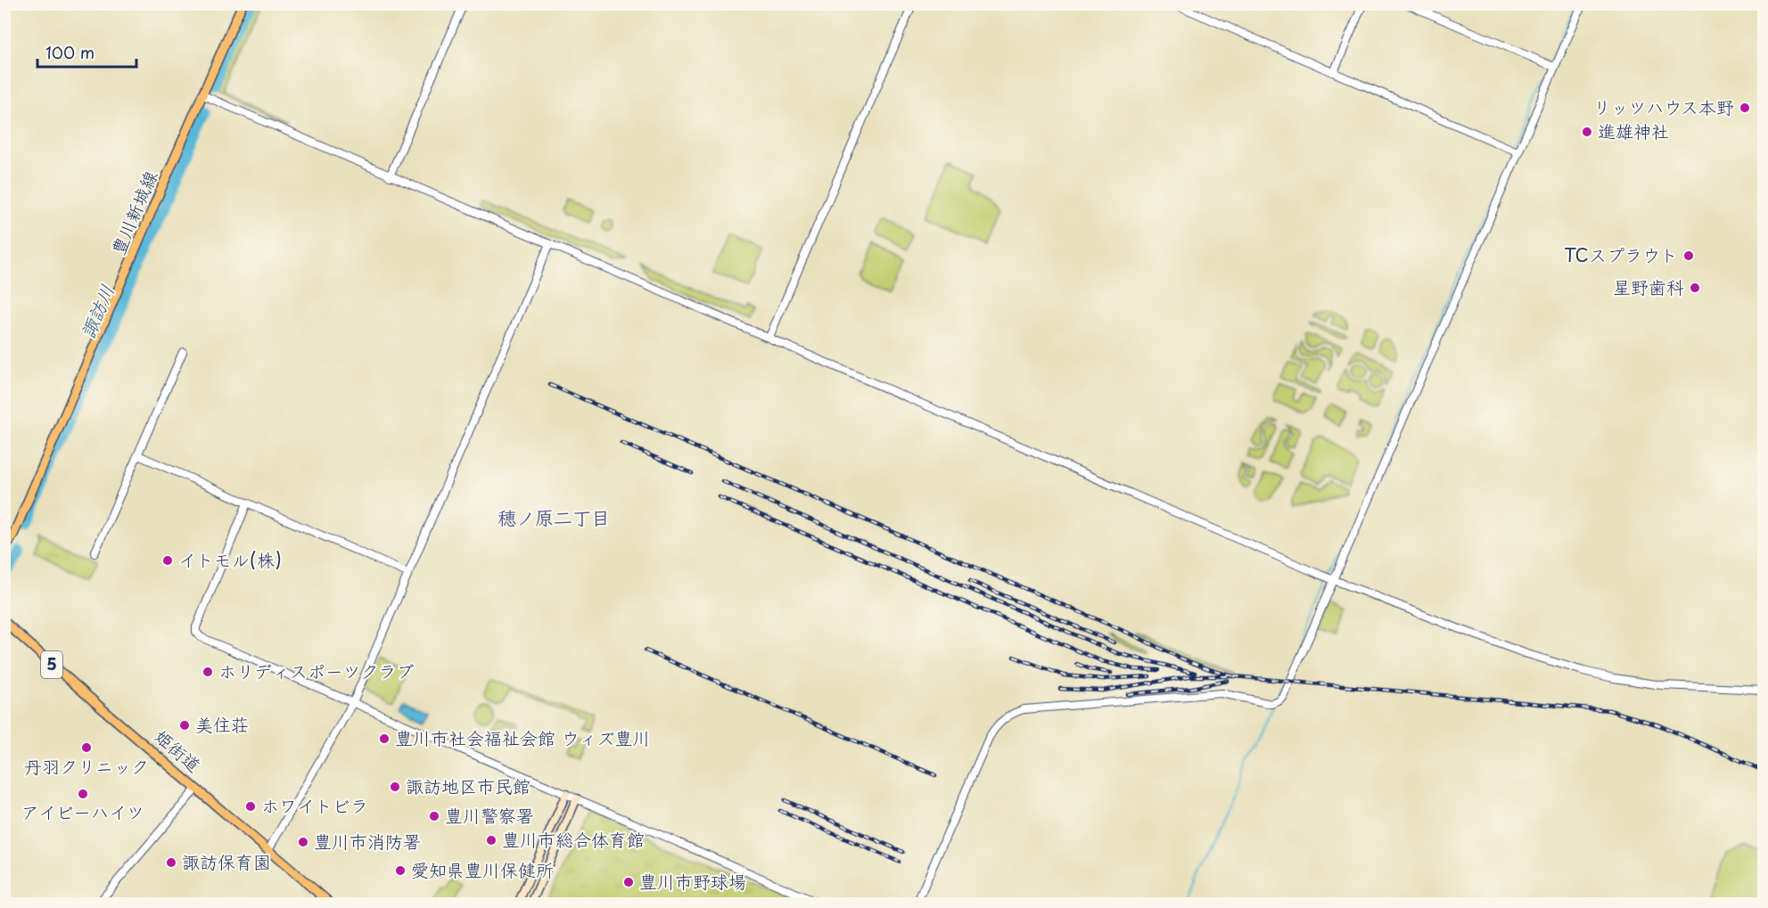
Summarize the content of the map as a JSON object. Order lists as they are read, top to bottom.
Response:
{
  "streets": {
    "main road": ["豊川新城線", "5", "姫街道"]
  },
  "districts": ["穂ノ原二丁目"],
  "water": ["諏訪川"],
  "places": [
    "リッツハウス本野",
    "進雄神社",
    "TCスプラウト",
    "星野歯科",
    "イトモル(株)",
    "ホリディスポーツクラブ",
    "美住荘",
    "豊川市社会福祉会館 ウィズ豊川",
    "丹羽クリニック",
    "諏訪地区市民館",
    "アイビーハイツ",
    "ホワイトビラ",
    "豊川警察署",
    "豊川市総合体育館",
    "豊川市消防署",
    "諏訪保育園",
    "愛知県豊川保健所",
    "豊川市野球場"
  ],
  "scale_bar": "100 m"
}
